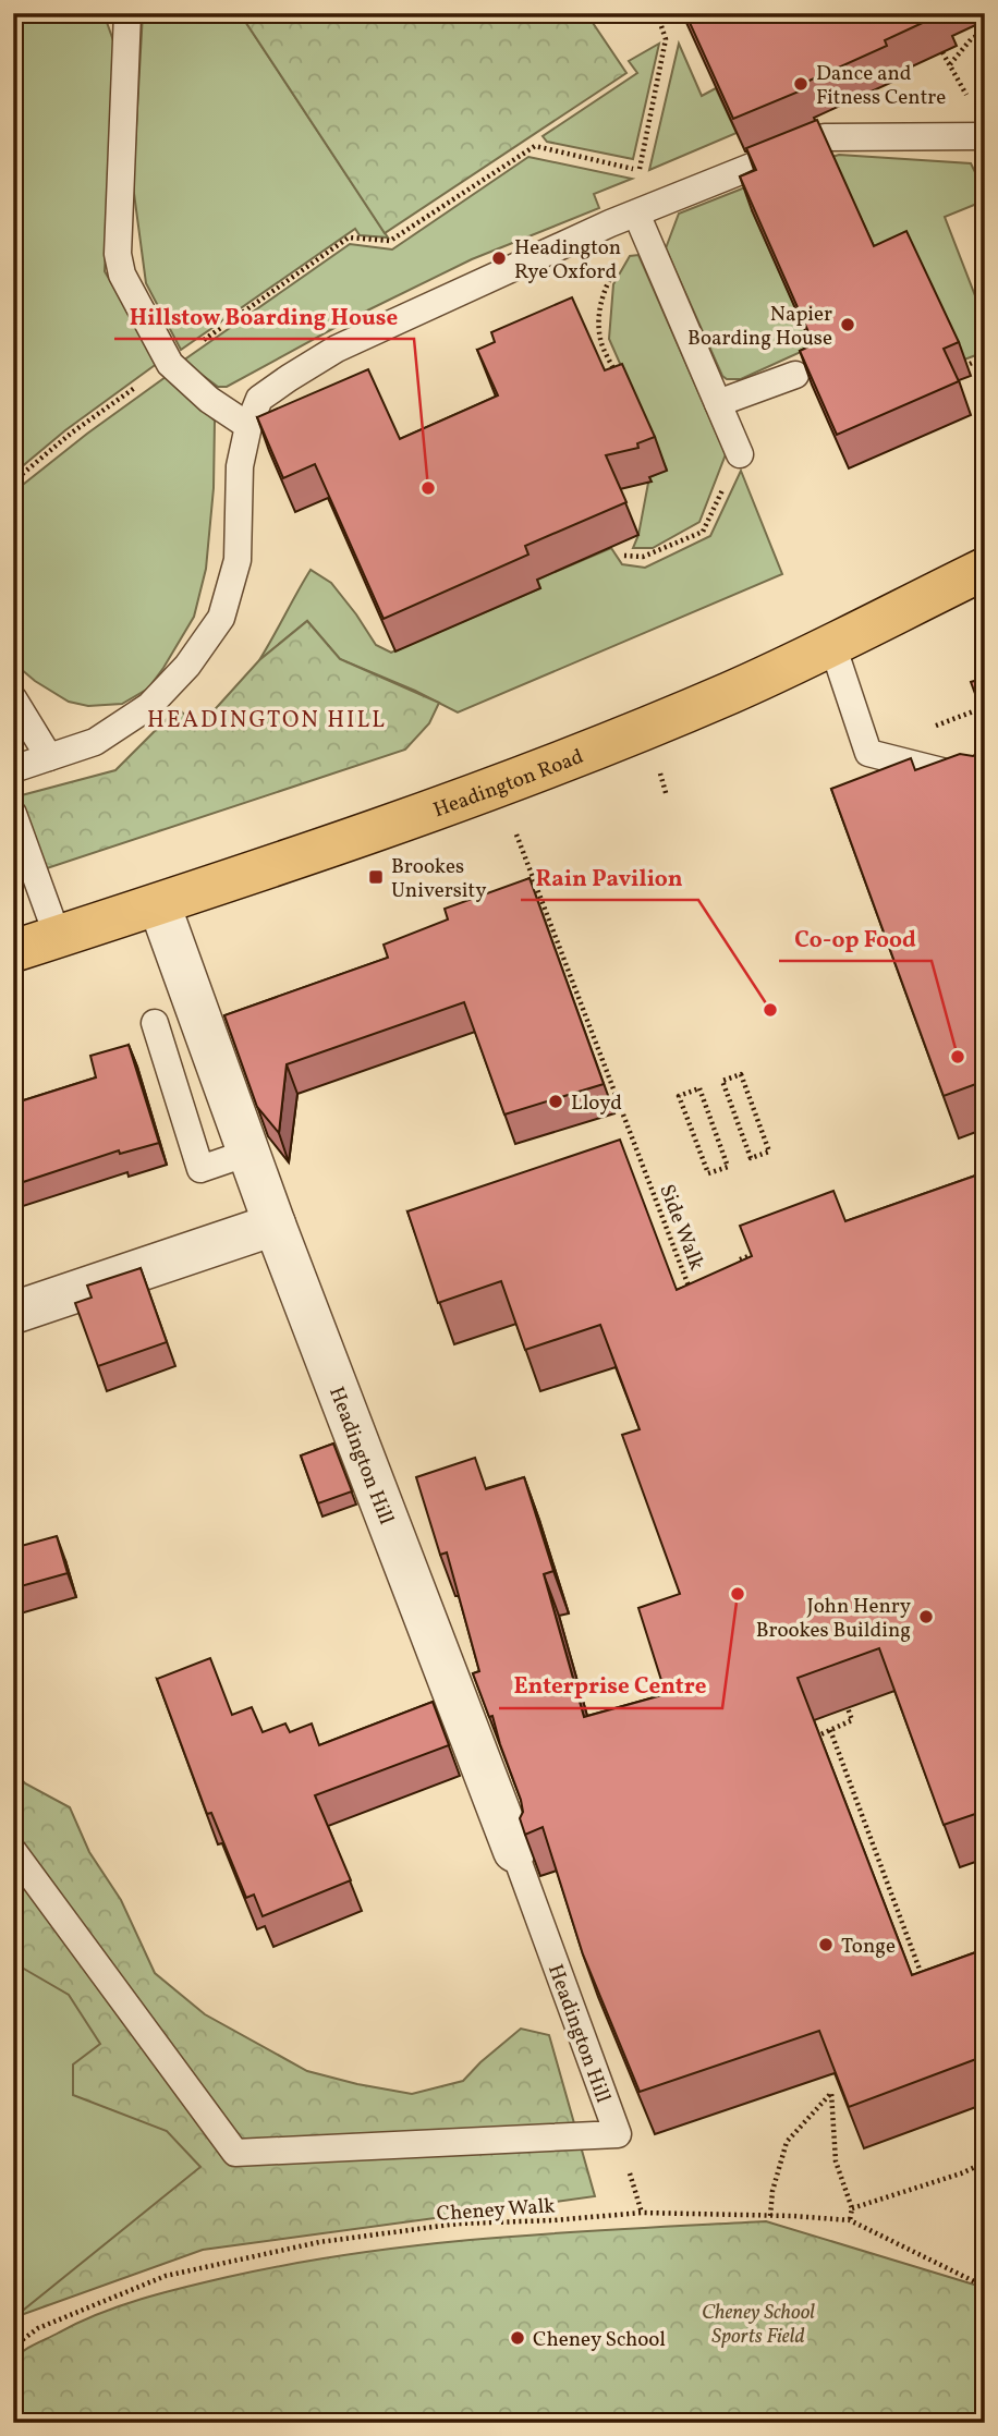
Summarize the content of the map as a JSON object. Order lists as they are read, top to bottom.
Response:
{
  "streets": {
    "main road": ["Headington Road"],
    "street": ["Headington Hill"],
    "path": ["Side Walk", "Cheney Walk"]
  },
  "crossings": [
    ["Headington Road", "Headington Hill"]
  ],
  "districts": ["HEADINGTON HILL"],
  "parks": ["Cheney School Sports Field"],
  "places": {
    "other": [
      "Dance and Fitness Centre",
      "Headington Rye Oxford",
      "Napier Boarding House",
      "Hillstow Boarding House",
      "Rain Pavilion",
      "Co-op Food",
      "Lloyd",
      "Enterprise Centre",
      "John Henry Brookes Building",
      "Tonge",
      "Cheney School"
    ],
    "transit": ["Brookes University"]
  }
}
